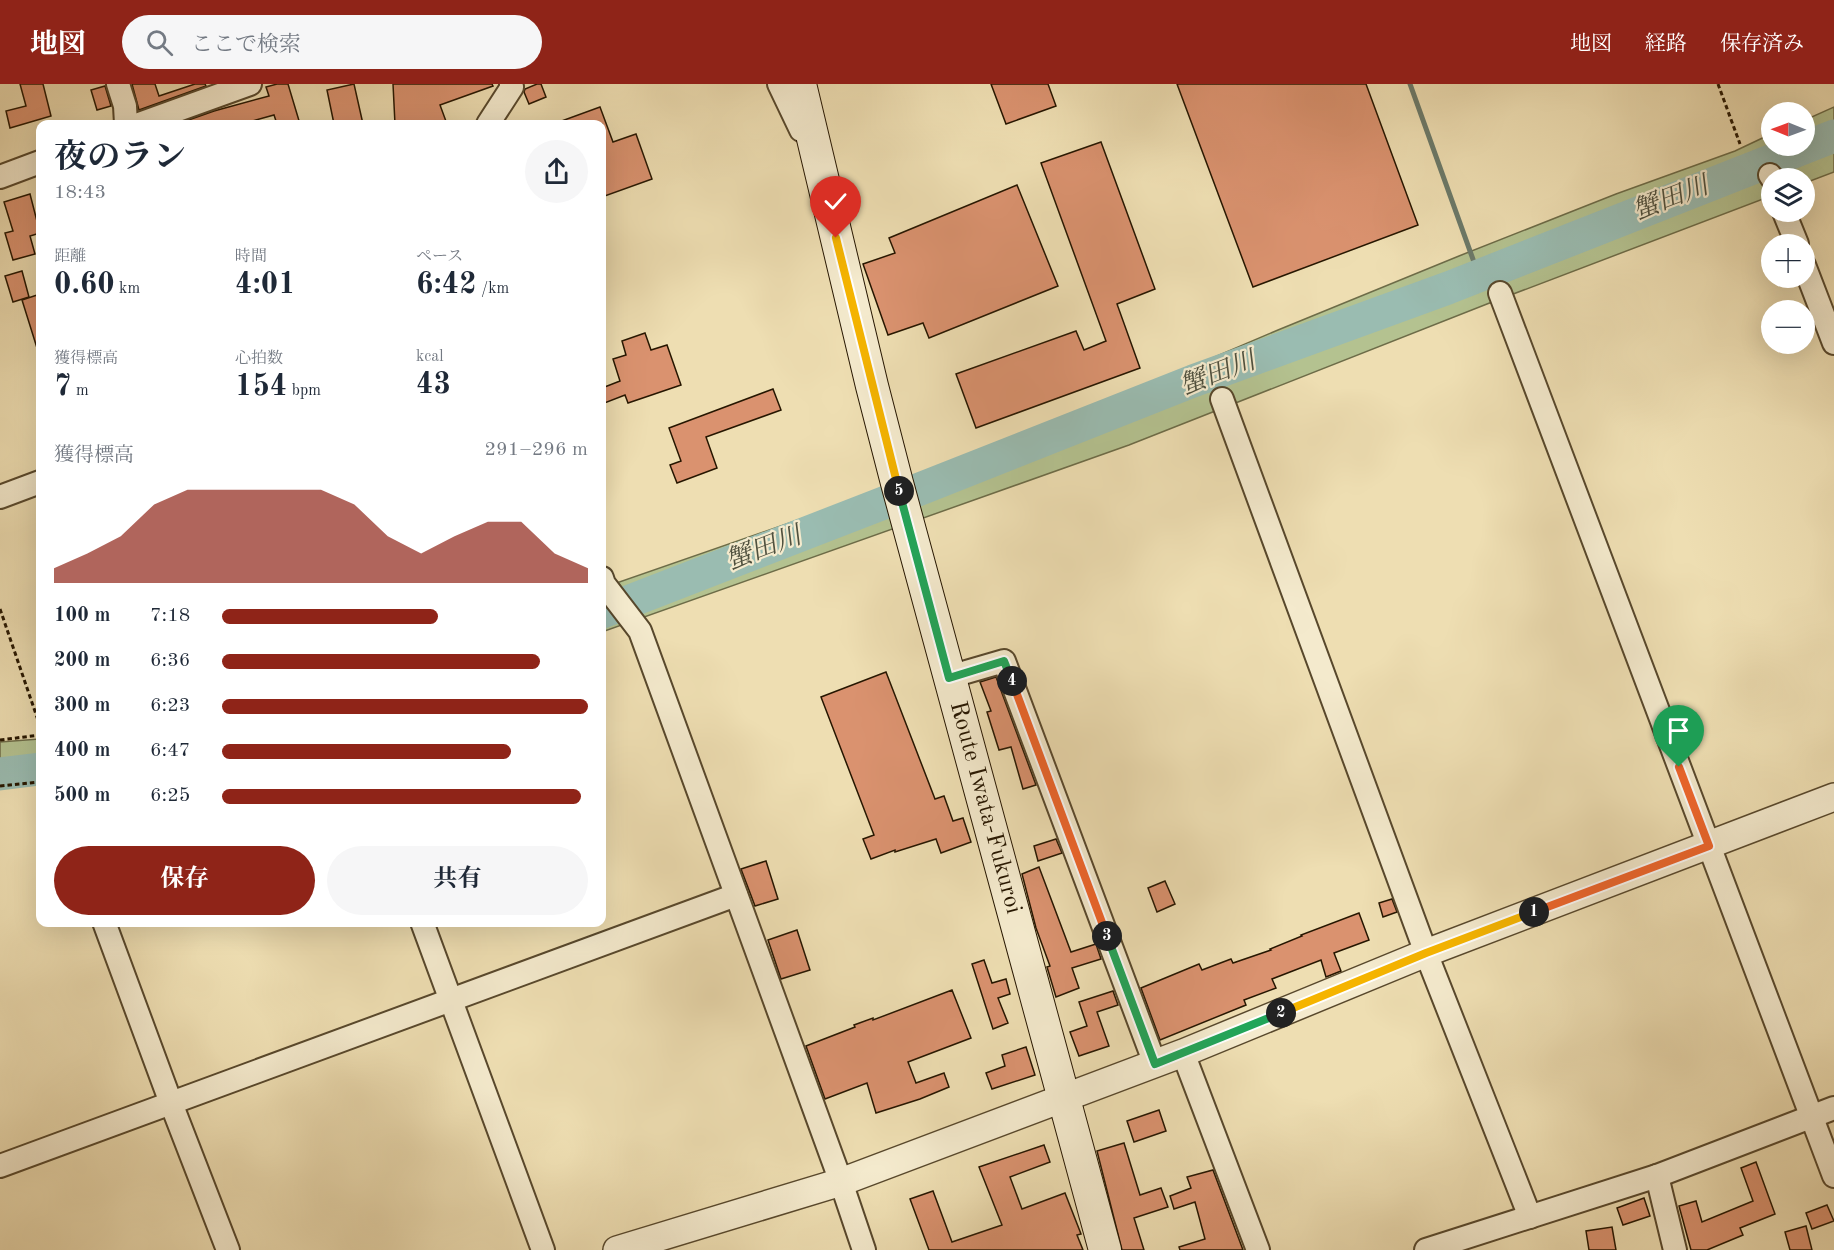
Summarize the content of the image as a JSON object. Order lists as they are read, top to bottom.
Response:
{
  "streets": {
    "main road": ["Route Iwata-Fukuroi"]
  },
  "water": ["蟹田川"],
  "north": "left",
  "page": {
    "header": "地図",
    "search": "ここで検索",
    "nav": ["地図", "経路", "保存済み"],
    "map_buttons": ["+", "−"],
    "heading": ["夜のラン", "18:43"],
    "stats": [
      ["距離", "0.60 km"],
      ["時間", "4:01"],
      ["ペース", "6:42 /km"],
      ["獲得標高", "7 m"],
      ["心拍数", "154 bpm"],
      ["kcal", "43"]
    ],
    "chart": ["獲得標高", "291–296 m"],
    "pins": [
      "5",
      "4",
      "1",
      "3",
      "2"
    ],
    "list": [
      {
        "name": "100 m",
        "note": "7:18"
      },
      {
        "name": "200 m",
        "note": "6:36"
      },
      {
        "name": "300 m",
        "note": "6:23"
      },
      {
        "name": "400 m",
        "note": "6:47"
      },
      {
        "name": "500 m",
        "note": "6:25"
      }
    ],
    "buttons": ["保存", "共有"]
  }
}
